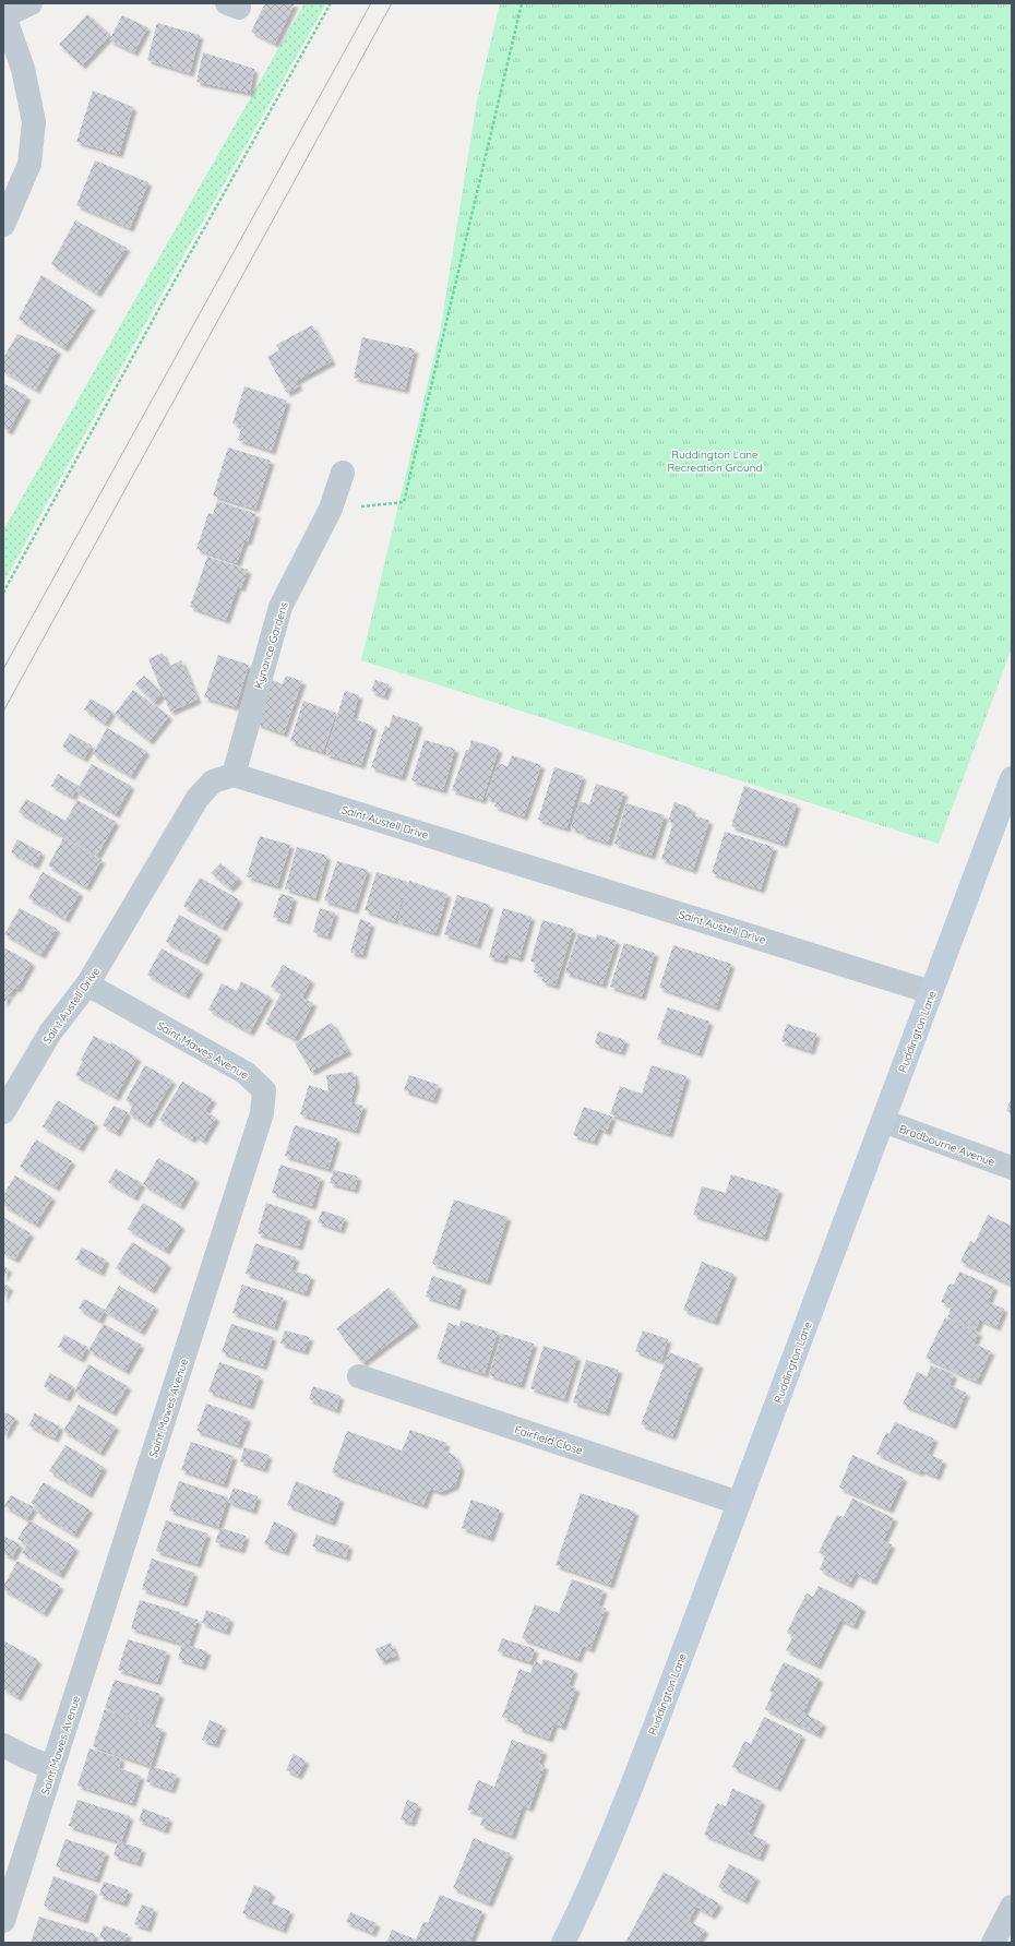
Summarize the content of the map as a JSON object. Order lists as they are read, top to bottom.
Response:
{
  "streets": {
    "main road": ["Ruddington Lane"],
    "street": [
      "Kynance Gardens",
      "Saint Austell Drive",
      "Saint Mawes Avenue",
      "Bradbourne Avenue",
      "Fairfield Close"
    ]
  },
  "crossings": [
    ["Kynance Gardens", "Saint Austell Drive"],
    ["Saint Austell Drive", "Ruddington Lane"],
    ["Saint Austell Drive", "Saint Mawes Avenue"],
    ["Ruddington Lane", "Bradbourne Avenue"],
    ["Ruddington Lane", "Fairfield Close"]
  ],
  "parks": ["Ruddington Lane Recreation Ground"]
}
